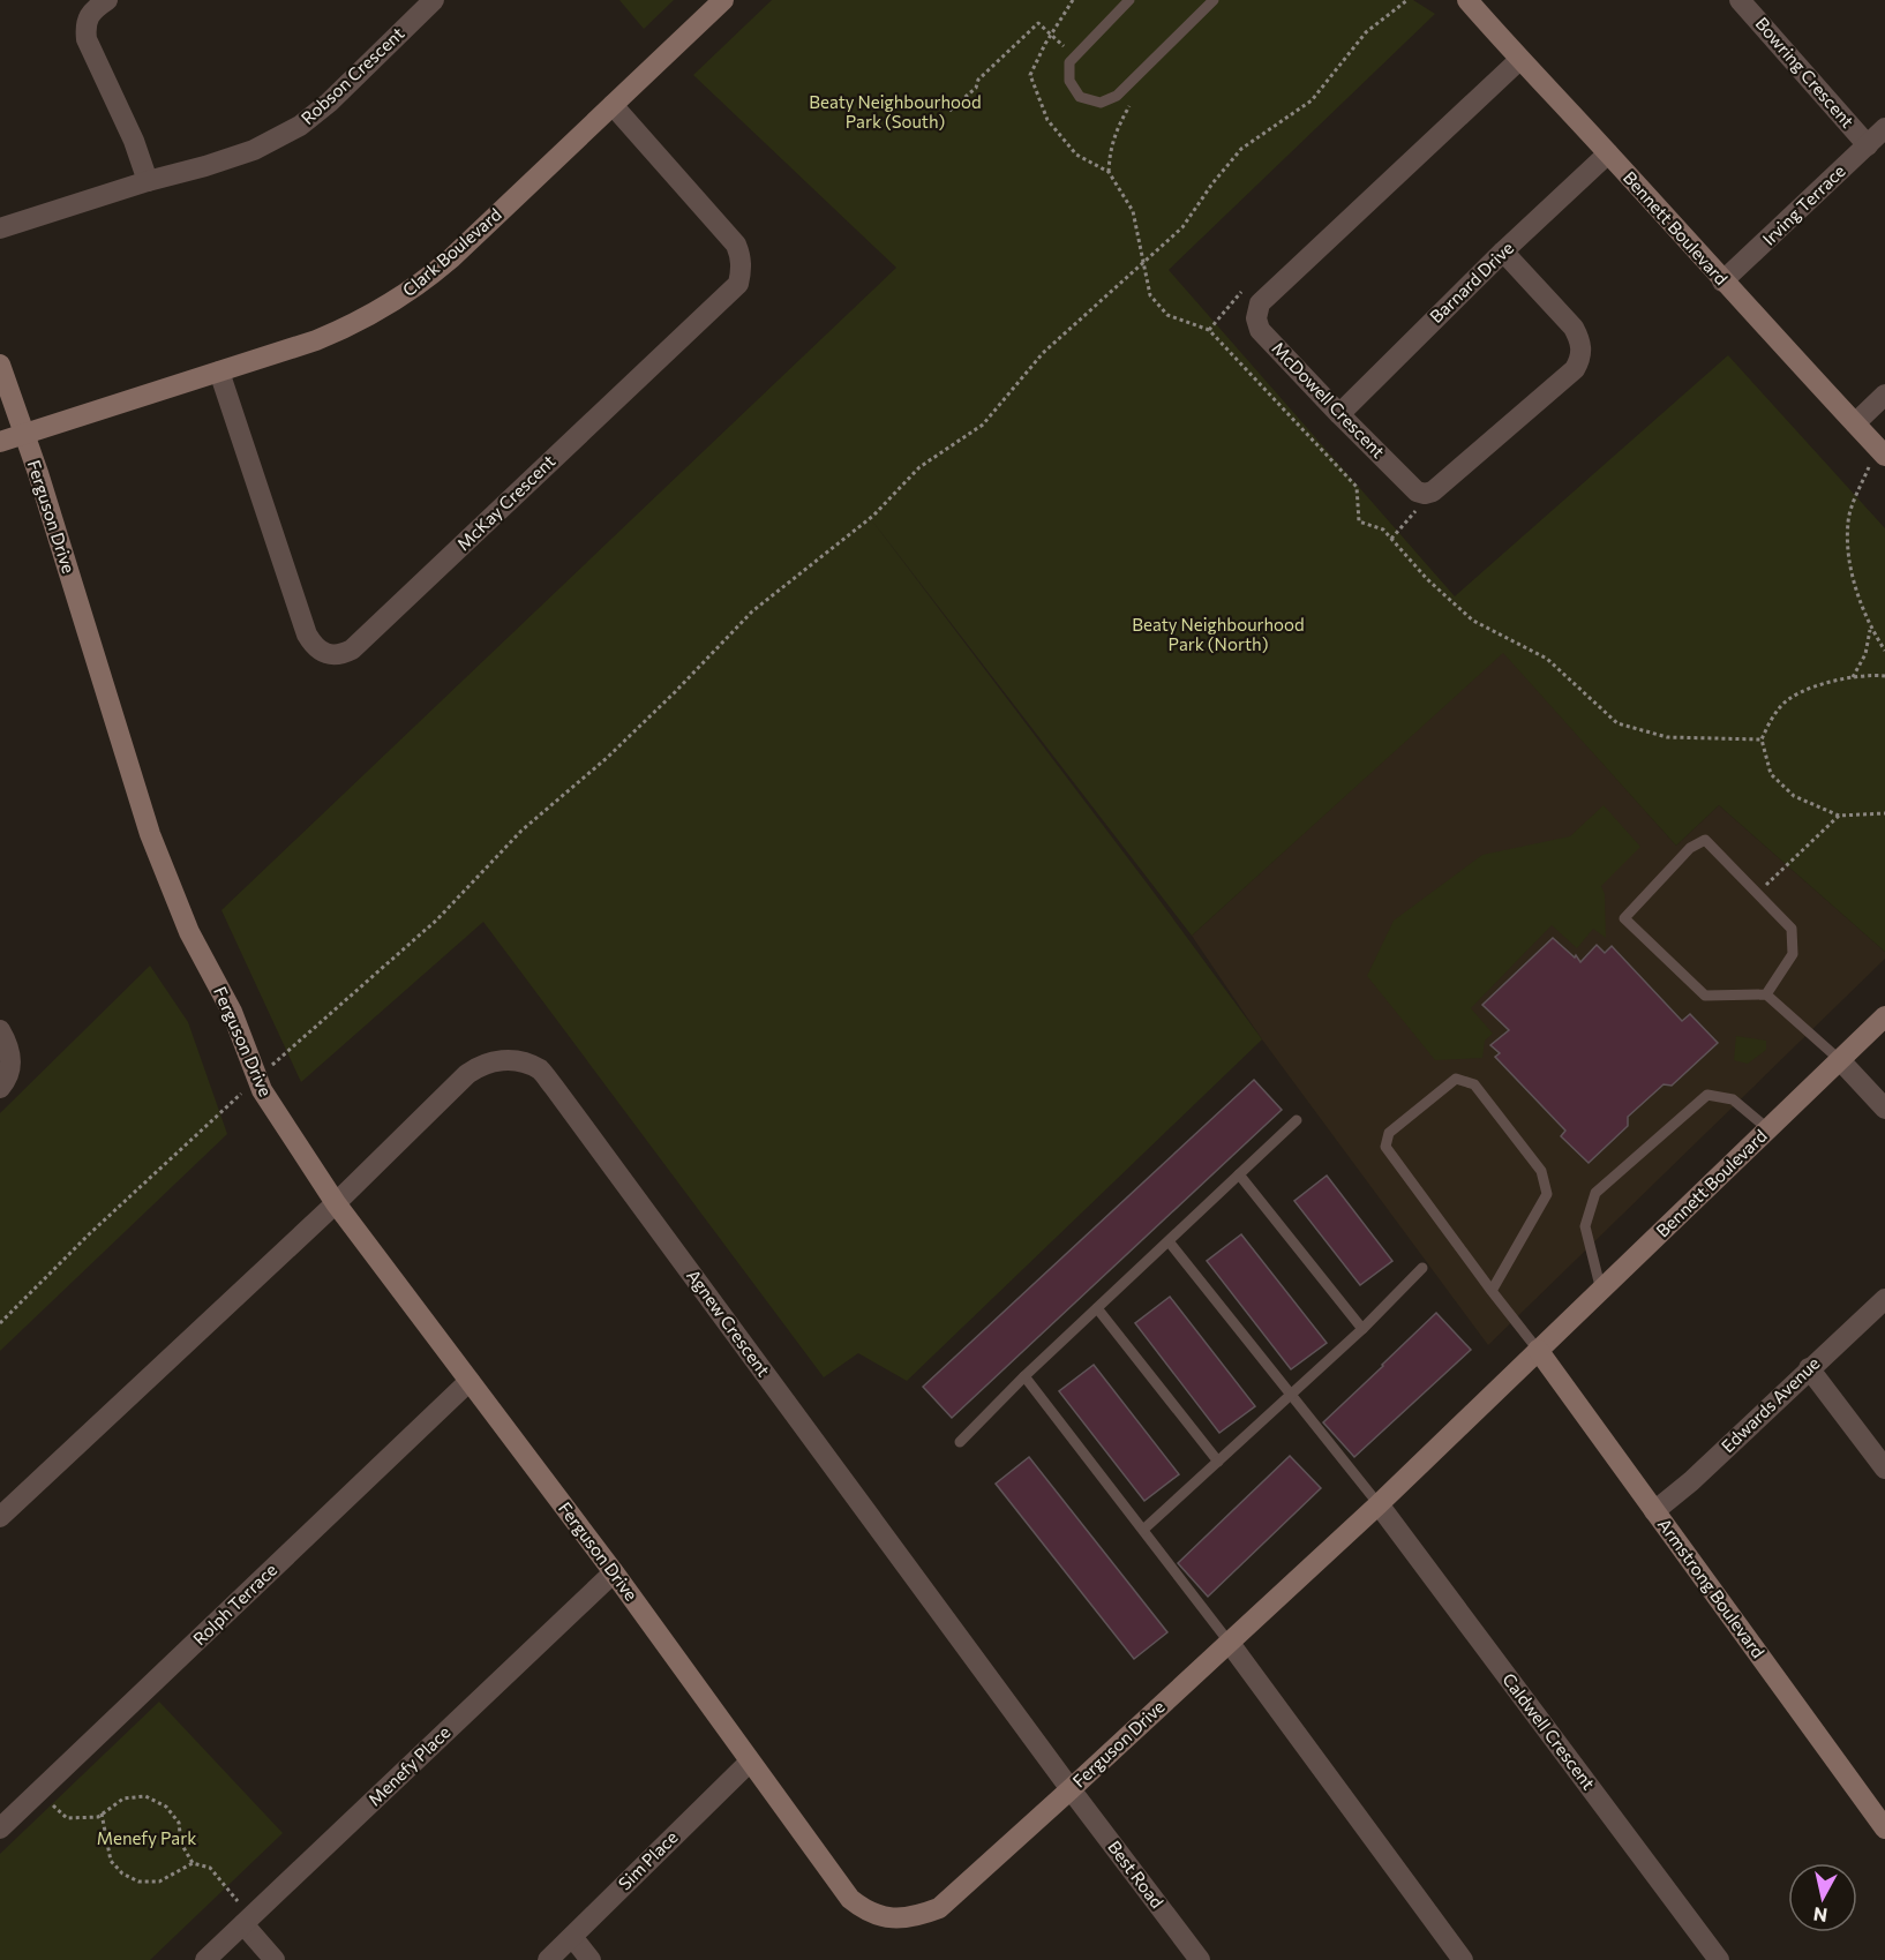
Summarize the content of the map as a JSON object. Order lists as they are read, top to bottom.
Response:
{
  "streets": {
    "street": [
      "Bowring Crescent",
      "Robson Crescent",
      "Irving Terrace",
      "Bennett Boulevard",
      "Clark Boulevard",
      "Barnard Drive",
      "McDowell Crescent",
      "McKay Crescent",
      "Ferguson Drive",
      "Agnew Crescent",
      "Edwards Avenue",
      "Armstrong Boulevard",
      "Rolph Terrace",
      "Caldwell Crescent",
      "Menefy Place",
      "Sim Place",
      "Best Road"
    ]
  },
  "crossings": [
    ["Bowring Crescent", "Irving Terrace"],
    ["Irving Terrace", "Bennett Boulevard"],
    ["Bennett Boulevard", "Barnard Drive"],
    ["Bennett Boulevard", "Ferguson Drive"],
    ["Bennett Boulevard", "Armstrong Boulevard"],
    ["Clark Boulevard", "McKay Crescent"],
    ["Clark Boulevard", "Ferguson Drive"],
    ["Barnard Drive", "McDowell Crescent"],
    ["Ferguson Drive", "Agnew Crescent"],
    ["Ferguson Drive", "Armstrong Boulevard"],
    ["Ferguson Drive", "Rolph Terrace"],
    ["Ferguson Drive", "Caldwell Crescent"],
    ["Ferguson Drive", "Menefy Place"],
    ["Ferguson Drive", "Sim Place"],
    ["Ferguson Drive", "Best Road"],
    ["Agnew Crescent", "Best Road"],
    ["Edwards Avenue", "Armstrong Boulevard"]
  ],
  "parks": ["Beaty Neighbourhood Park (South)", "Beaty Neighbourhood Park (North)", "Menefy Park"],
  "north": "bottom"
}
